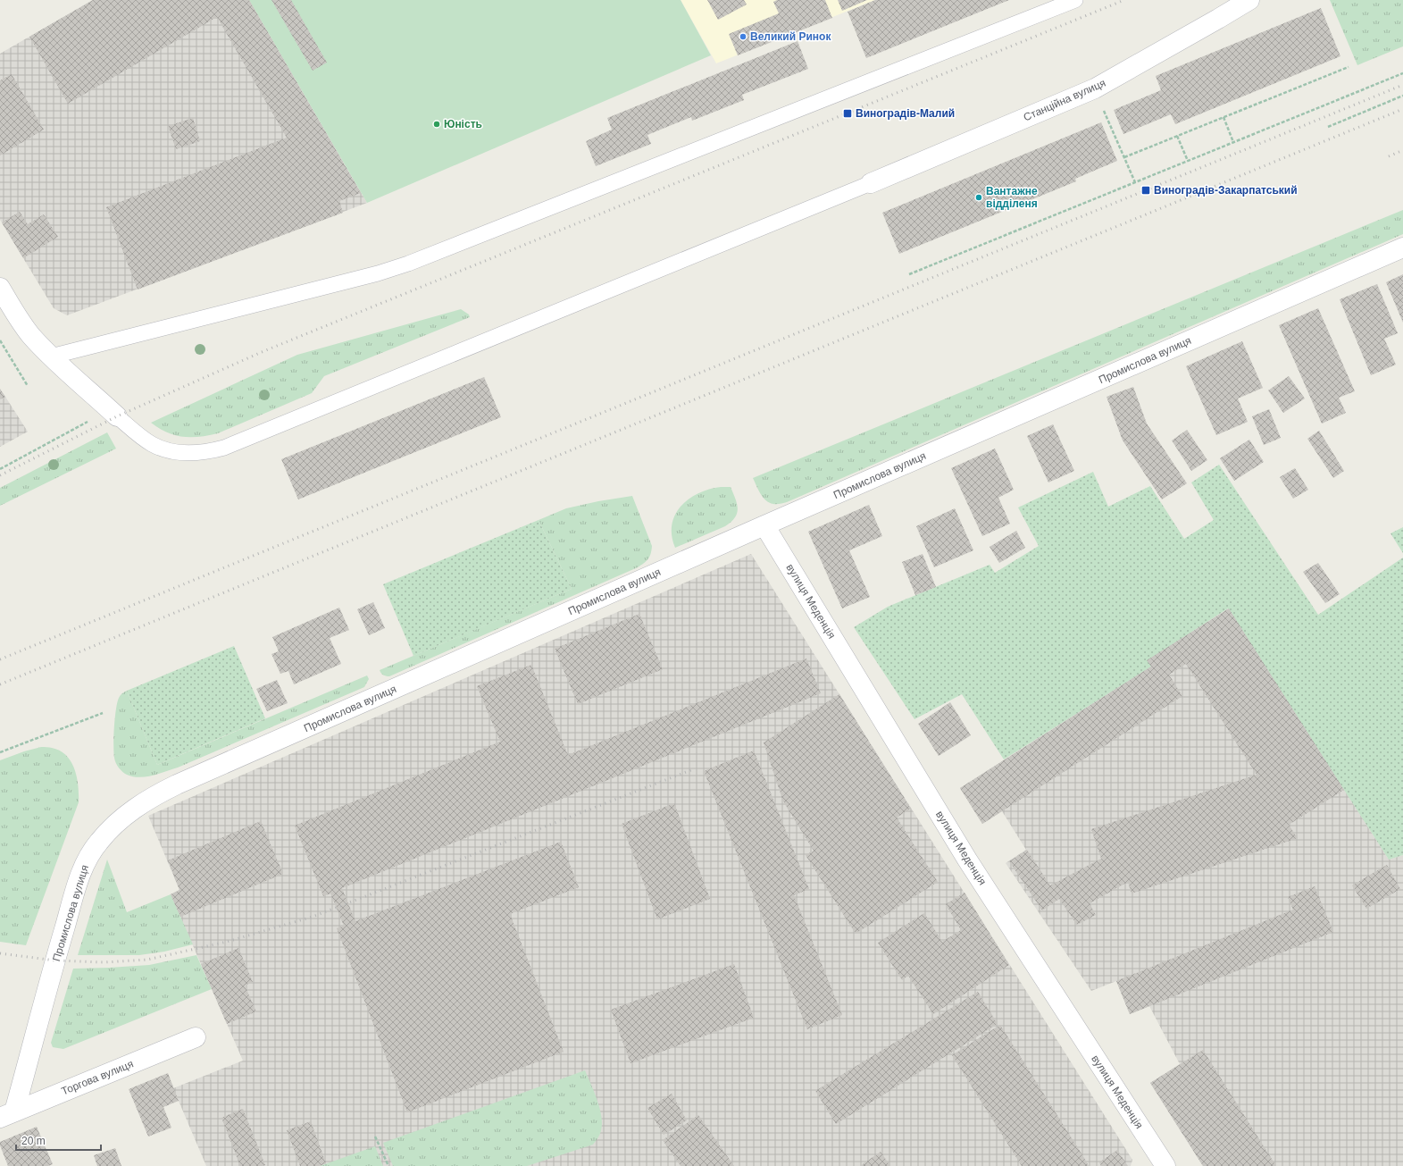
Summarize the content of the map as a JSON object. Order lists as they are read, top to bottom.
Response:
{
  "streets": {
    "street": [
      "Станційна вулиця",
      "Промислова вулиця",
      "вулиця Меденція",
      "Торгова вулиця"
    ]
  },
  "crossings": [
    ["Промислова вулиця", "вулиця Меденція"],
    ["Промислова вулиця", "Торгова вулиця"]
  ],
  "places": {
    "other": ["Великий Ринок", "Юність", "Вантажне відділеня"],
    "transit": ["Виноградів-Малий", "Виноградів-Закарпатський"]
  },
  "scale_bar": "20 m"
}
